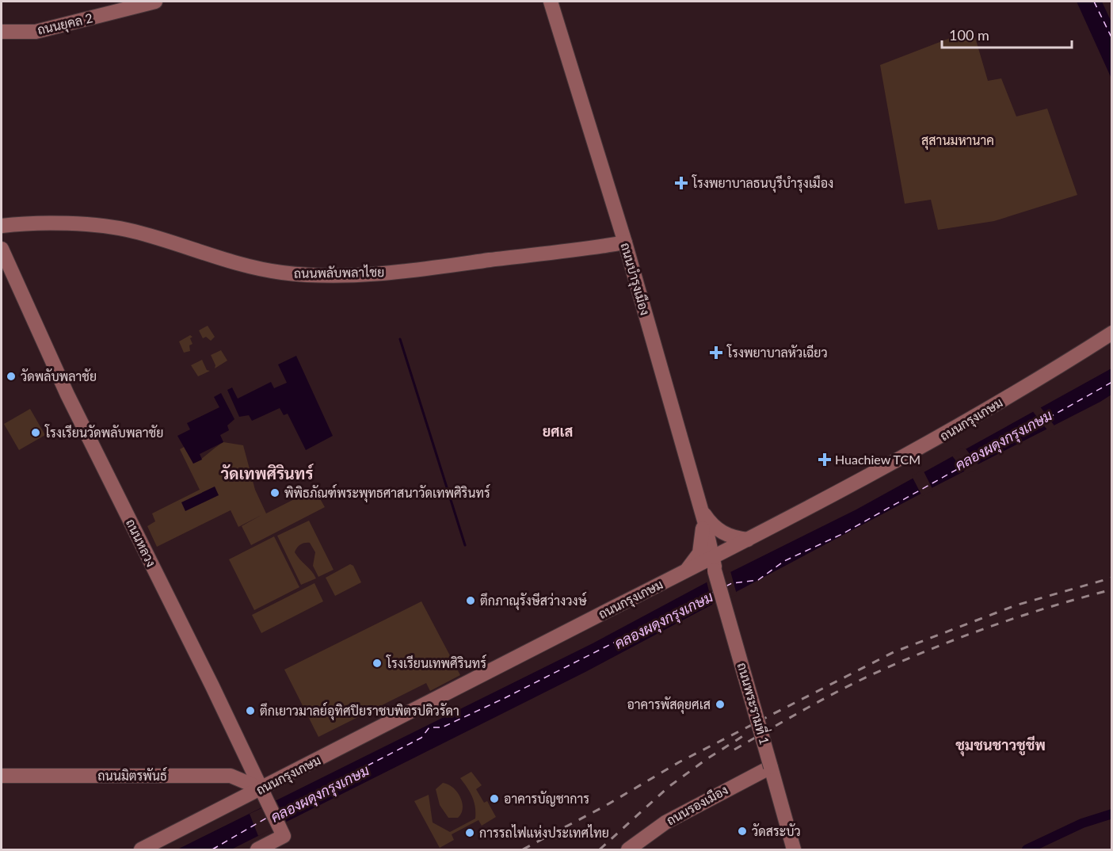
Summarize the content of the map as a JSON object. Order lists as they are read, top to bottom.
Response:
{
  "streets": {
    "main road": [
      "ถนนยุคล 2",
      "ถนนพลับพลาไชย",
      "ถนนบำรุงเมือง",
      "ถนนกรุงเกษม",
      "ถนนหลวง",
      "ถนนพระรามที่ 1",
      "ถนนมิตรพันธ์",
      "ถนนรองเมือง"
    ]
  },
  "crossings": [
    ["ถนนพลับพลาไชย", "ถนนบำรุงเมือง"],
    ["ถนนบำรุงเมือง", "ถนนกรุงเกษม"],
    ["ถนนบำรุงเมือง", "ถนนพระรามที่ 1"],
    ["ถนนกรุงเกษม", "ถนนหลวง"],
    ["ถนนกรุงเกษม", "ถนนพระรามที่ 1"],
    ["ถนนกรุงเกษม", "ถนนมิตรพันธ์"],
    ["ถนนหลวง", "ถนนมิตรพันธ์"],
    ["ถนนพระรามที่ 1", "ถนนรองเมือง"]
  ],
  "districts": ["ยศเส", "วัดเทพศิรินทร์", "ชุมชนชาวชูชีพ"],
  "water": ["คลองผดุงกรุงเกษม"],
  "parks": ["สุสานมหานาค"],
  "places": {
    "health": ["โรงพยาบาลธนบุรีบำรุงเมือง", "โรงพยาบาลหัวเฉียว", "Huachiew TCM"],
    "other": [
      "วัดพลับพลาชัย",
      "โรงเรียนวัดพลับพลาชัย",
      "พิพิธภัณฑ์พระพุทธศาสนาวัดเทพศิรินทร์",
      "ตึกภาณุรังษีสว่างวงษ์",
      "โรงเรียนเทพศิรินทร์",
      "อาคารพัสดุยศเส",
      "ตึกเยาวมาลย์อุทิศปิยราชบพิตรปดิวรัดา",
      "อาคารบัญชาการ",
      "วัดสระบัว",
      "การรถไฟแห่งประเทศไทย"
    ]
  },
  "scale_bar": "100 m"
}
